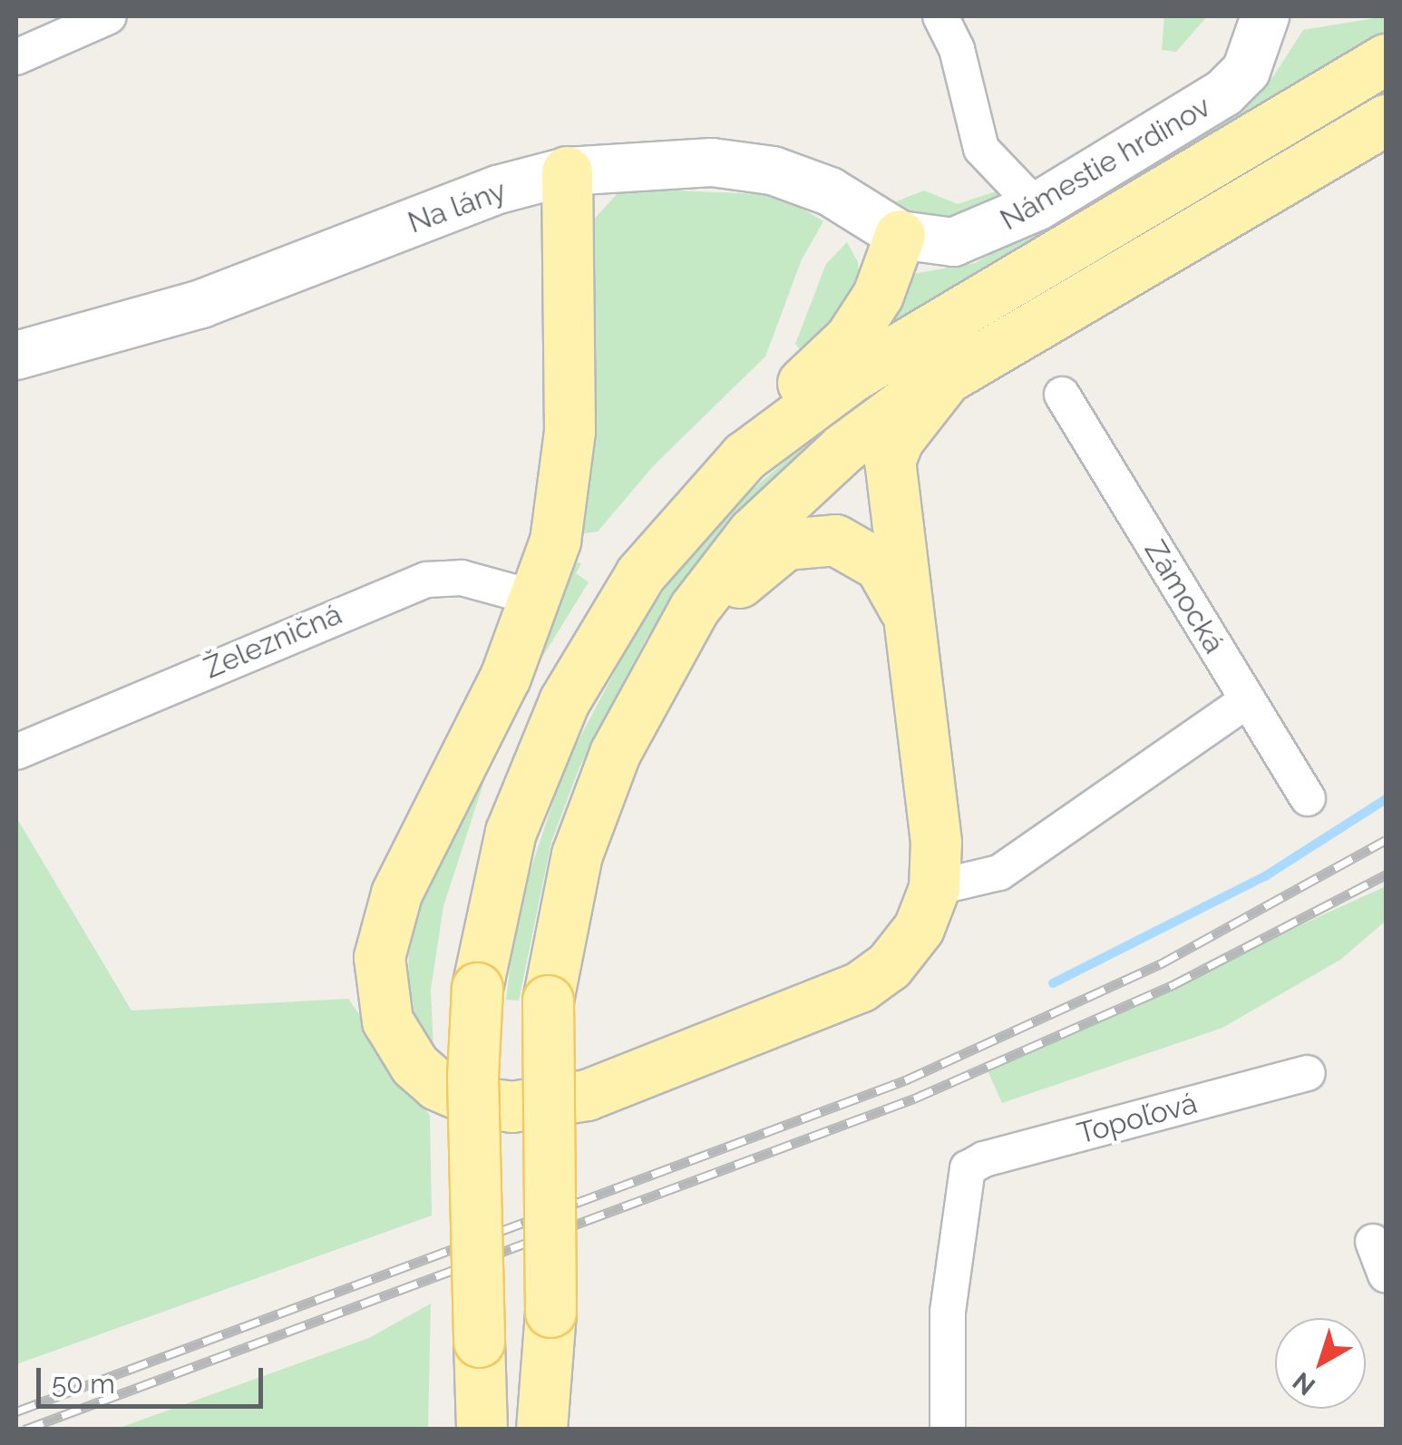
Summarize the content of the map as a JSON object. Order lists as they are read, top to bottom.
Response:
{
  "streets": {
    "main road": ["Námestie hrdinov", "Na lány"],
    "street": ["Zámocká", "Železničná", "Topoľová"]
  },
  "crossings": [
    ["Námestie hrdinov", "Na lány"]
  ],
  "scale_bar": "50 m",
  "north": "bottom left"
}
